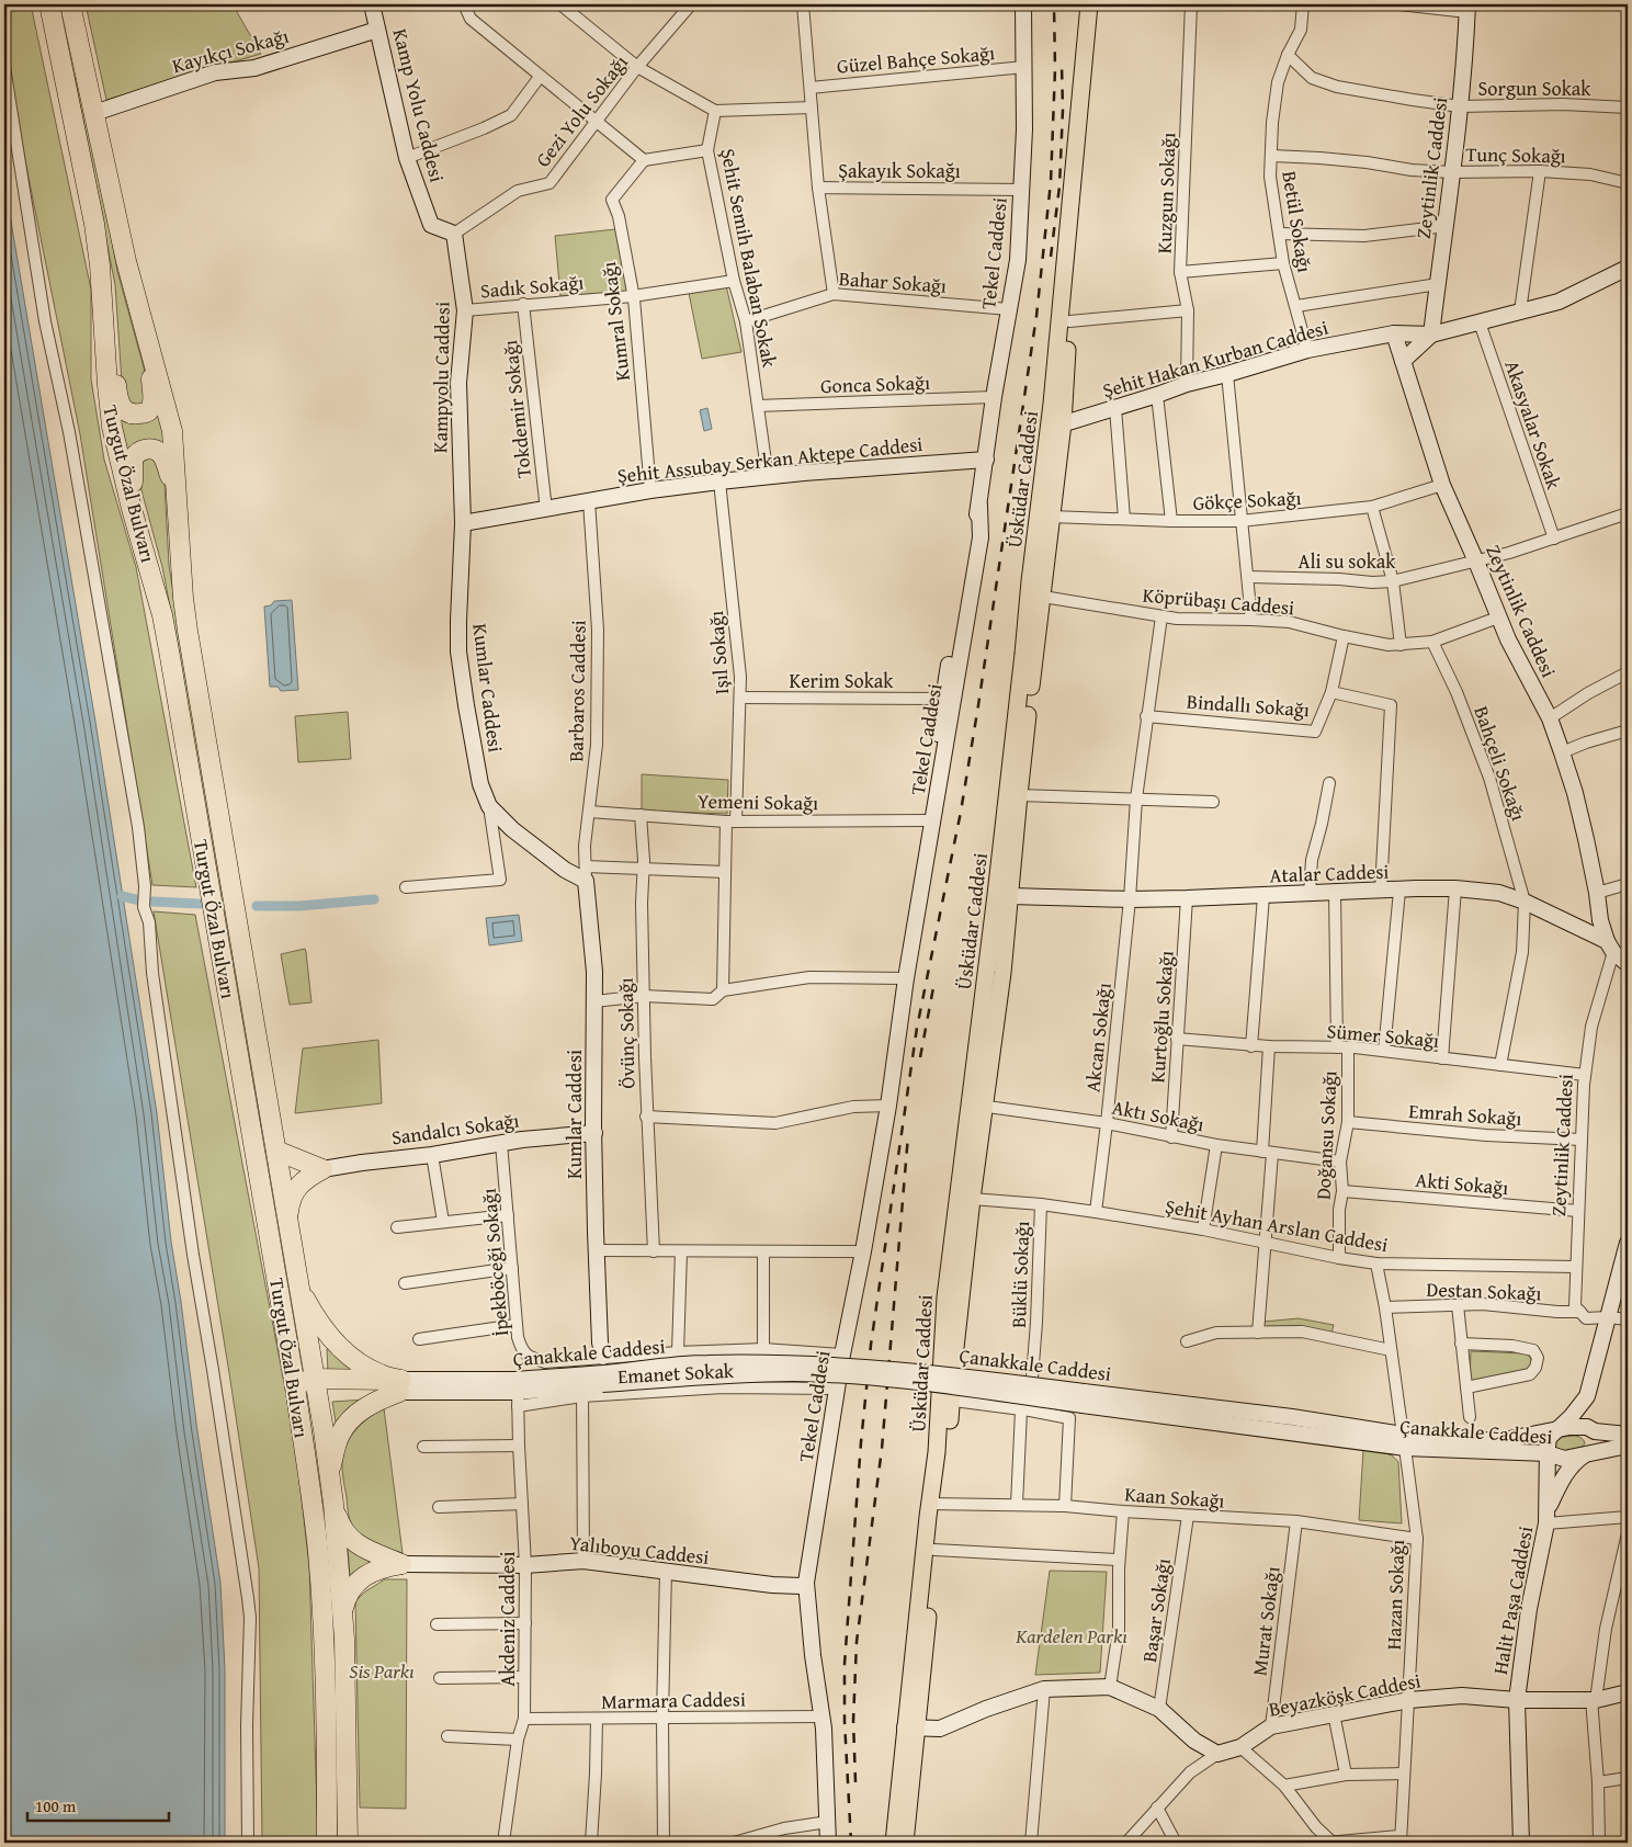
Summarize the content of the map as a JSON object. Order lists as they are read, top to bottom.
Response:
{
  "streets": {
    "highway": ["Turgut Özal Bulvarı"],
    "main road": ["Üsküdar Caddesi"],
    "street": [
      "Kayıkçı Sokağı",
      "Güzel Bahçe Sokağı",
      "Sorgun Sokak",
      "Kamp Yolu Caddesi",
      "Gezi Yolu Sokağı",
      "Tunç Sokağı",
      "Zeytinlik Caddesi",
      "Şakayık Sokağı",
      "Kuzgun Sokağı",
      "Betül Sokağı",
      "Tekel Caddesi",
      "Şehit Semih Balaban Sokak",
      "Bahar Sokağı",
      "Sadık Sokağı",
      "Kumral Sokağı",
      "Şehit Hakan Kurban Caddesi",
      "Kampyolu Caddesi",
      "Gonca Sokağı",
      "Tokdemir Sokağı",
      "Akasyalar Sokak",
      "Şehit Assubay Serkan Aktepe Caddesi",
      "Gökçe Sokağı",
      "Ali su sokak",
      "Köprübaşı Caddesi",
      "Işıl Sokağı",
      "Kerim Sokak",
      "Kumlar Caddesi",
      "Barbaros Caddesi",
      "Bindallı Sokağı",
      "Bahçeli Sokağı",
      "Yemeni Sokağı",
      "Atalar Caddesi",
      "Kurtoğlu Sokağı",
      "Övünç Sokağı",
      "Sümer Sokağı",
      "Akcan Sokağı",
      "Emrah Sokağı",
      "Aktı Sokağı",
      "Sandalcı Sokağı",
      "Doğansu Sokağı",
      "Akti Sokağı",
      "Şehit Ayhan Arslan Caddesi",
      "İpekböceği Sokağı",
      "Büklü Sokağı",
      "Destan Sokağı",
      "Çanakkale Caddesi",
      "Emanet Sokak",
      "Kaan Sokağı",
      "Yalıboyu Caddesi",
      "Hazan Sokağı",
      "Halit Paşa Caddesi",
      "Başar Sokağı",
      "Akdeniz Caddesi",
      "Murat Sokağı",
      "Beyazköşk Caddesi",
      "Marmara Caddesi"
    ]
  },
  "crossings": [
    ["Kayıkçı Sokağı", "Kamp Yolu Caddesi"],
    ["Kayıkçı Sokağı", "Turgut Özal Bulvarı"],
    ["Güzel Bahçe Sokağı", "Tekel Caddesi"],
    ["Sorgun Sokak", "Zeytinlik Caddesi"],
    ["Sorgun Sokak", "Betül Sokağı"],
    ["Kamp Yolu Caddesi", "Gezi Yolu Sokağı"],
    ["Kamp Yolu Caddesi", "Kampyolu Caddesi"],
    ["Gezi Yolu Sokağı", "Kampyolu Caddesi"],
    ["Tunç Sokağı", "Zeytinlik Caddesi"],
    ["Tunç Sokağı", "Betül Sokağı"],
    ["Zeytinlik Caddesi", "Şehit Hakan Kurban Caddesi"],
    ["Zeytinlik Caddesi", "Gökçe Sokağı"],
    ["Zeytinlik Caddesi", "Ali su sokak"],
    ["Zeytinlik Caddesi", "Köprübaşı Caddesi"],
    ["Zeytinlik Caddesi", "Atalar Caddesi"],
    ["Zeytinlik Caddesi", "Sümer Sokağı"],
    ["Zeytinlik Caddesi", "Emrah Sokağı"],
    ["Zeytinlik Caddesi", "Akti Sokağı"],
    ["Zeytinlik Caddesi", "Şehit Ayhan Arslan Caddesi"],
    ["Zeytinlik Caddesi", "Destan Sokağı"],
    ["Şakayık Sokağı", "Tekel Caddesi"],
    ["Şakayık Sokağı", "Bahar Sokağı"],
    ["Kuzgun Sokağı", "Şehit Hakan Kurban Caddesi"],
    ["Betül Sokağı", "Şehit Hakan Kurban Caddesi"],
    ["Tekel Caddesi", "Bahar Sokağı"],
    ["Tekel Caddesi", "Gonca Sokağı"],
    ["Tekel Caddesi", "Şehit Assubay Serkan Aktepe Caddesi"],
    ["Tekel Caddesi", "Kerim Sokak"],
    ["Tekel Caddesi", "Yemeni Sokağı"],
    ["Tekel Caddesi", "İpekböceği Sokağı"],
    ["Tekel Caddesi", "Emanet Sokak"],
    ["Tekel Caddesi", "Yalıboyu Caddesi"],
    ["Tekel Caddesi", "Marmara Caddesi"],
    ["Şehit Semih Balaban Sokak", "Bahar Sokağı"],
    ["Şehit Semih Balaban Sokak", "Sadık Sokağı"],
    ["Şehit Semih Balaban Sokak", "Gonca Sokağı"],
    ["Şehit Semih Balaban Sokak", "Şehit Assubay Serkan Aktepe Caddesi"],
    ["Sadık Sokağı", "Kumral Sokağı"],
    ["Sadık Sokağı", "Kampyolu Caddesi"],
    ["Sadık Sokağı", "Tokdemir Sokağı"],
    ["Kumral Sokağı", "Şehit Assubay Serkan Aktepe Caddesi"],
    ["Şehit Hakan Kurban Caddesi", "Üsküdar Caddesi"],
    ["Kampyolu Caddesi", "Şehit Assubay Serkan Aktepe Caddesi"],
    ["Kampyolu Caddesi", "Kumlar Caddesi"],
    ["Tokdemir Sokağı", "Şehit Assubay Serkan Aktepe Caddesi"],
    ["Akasyalar Sokak", "Ali su sokak"],
    ["Şehit Assubay Serkan Aktepe Caddesi", "Işıl Sokağı"],
    ["Şehit Assubay Serkan Aktepe Caddesi", "Kumlar Caddesi"],
    ["Şehit Assubay Serkan Aktepe Caddesi", "Barbaros Caddesi"],
    ["Üsküdar Caddesi", "Gökçe Sokağı"],
    ["Üsküdar Caddesi", "Köprübaşı Caddesi"],
    ["Üsküdar Caddesi", "Atalar Caddesi"],
    ["Üsküdar Caddesi", "Aktı Sokağı"],
    ["Üsküdar Caddesi", "Şehit Ayhan Arslan Caddesi"],
    ["Üsküdar Caddesi", "Kaan Sokağı"],
    ["Köprübaşı Caddesi", "Bindallı Sokağı"],
    ["Köprübaşı Caddesi", "Bahçeli Sokağı"],
    ["Köprübaşı Caddesi", "Akcan Sokağı"],
    ["Işıl Sokağı", "Kerim Sokak"],
    ["Işıl Sokağı", "Yemeni Sokağı"],
    ["Kumlar Caddesi", "Barbaros Caddesi"],
    ["Kumlar Caddesi", "Sandalcı Sokağı"],
    ["Kumlar Caddesi", "İpekböceği Sokağı"],
    ["Barbaros Caddesi", "Yemeni Sokağı"],
    ["Bindallı Sokağı", "Akcan Sokağı"],
    ["Bahçeli Sokağı", "Atalar Caddesi"],
    ["Bahçeli Sokağı", "Sümer Sokağı"],
    ["Yemeni Sokağı", "Övünç Sokağı"],
    ["Atalar Caddesi", "Kurtoğlu Sokağı"],
    ["Atalar Caddesi", "Akcan Sokağı"],
    ["Atalar Caddesi", "Doğansu Sokağı"],
    ["Kurtoğlu Sokağı", "Sümer Sokağı"],
    ["Kurtoğlu Sokağı", "Aktı Sokağı"],
    ["Sümer Sokağı", "Doğansu Sokağı"],
    ["Akcan Sokağı", "Aktı Sokağı"],
    ["Akcan Sokağı", "Şehit Ayhan Arslan Caddesi"],
    ["Emrah Sokağı", "Doğansu Sokağı"],
    ["Aktı Sokağı", "Doğansu Sokağı"],
    ["Sandalcı Sokağı", "İpekböceği Sokağı"],
    ["Doğansu Sokağı", "Akti Sokağı"],
    ["Doğansu Sokağı", "Şehit Ayhan Arslan Caddesi"],
    ["Şehit Ayhan Arslan Caddesi", "Büklü Sokağı"],
    ["Şehit Ayhan Arslan Caddesi", "Hazan Sokağı"],
    ["Büklü Sokağı", "Kaan Sokağı"],
    ["Destan Sokağı", "Hazan Sokağı"],
    ["Çanakkale Caddesi", "Hazan Sokağı"],
    ["Kaan Sokağı", "Hazan Sokağı"],
    ["Kaan Sokağı", "Başar Sokağı"],
    ["Kaan Sokağı", "Murat Sokağı"],
    ["Yalıboyu Caddesi", "Akdeniz Caddesi"],
    ["Hazan Sokağı", "Beyazköşk Caddesi"],
    ["Halit Paşa Caddesi", "Beyazköşk Caddesi"],
    ["Akdeniz Caddesi", "Marmara Caddesi"],
    ["Murat Sokağı", "Beyazköşk Caddesi"]
  ],
  "parks": ["Kardelen Parkı", "Sis Parkı"],
  "scale_bar": "100 m"
}
